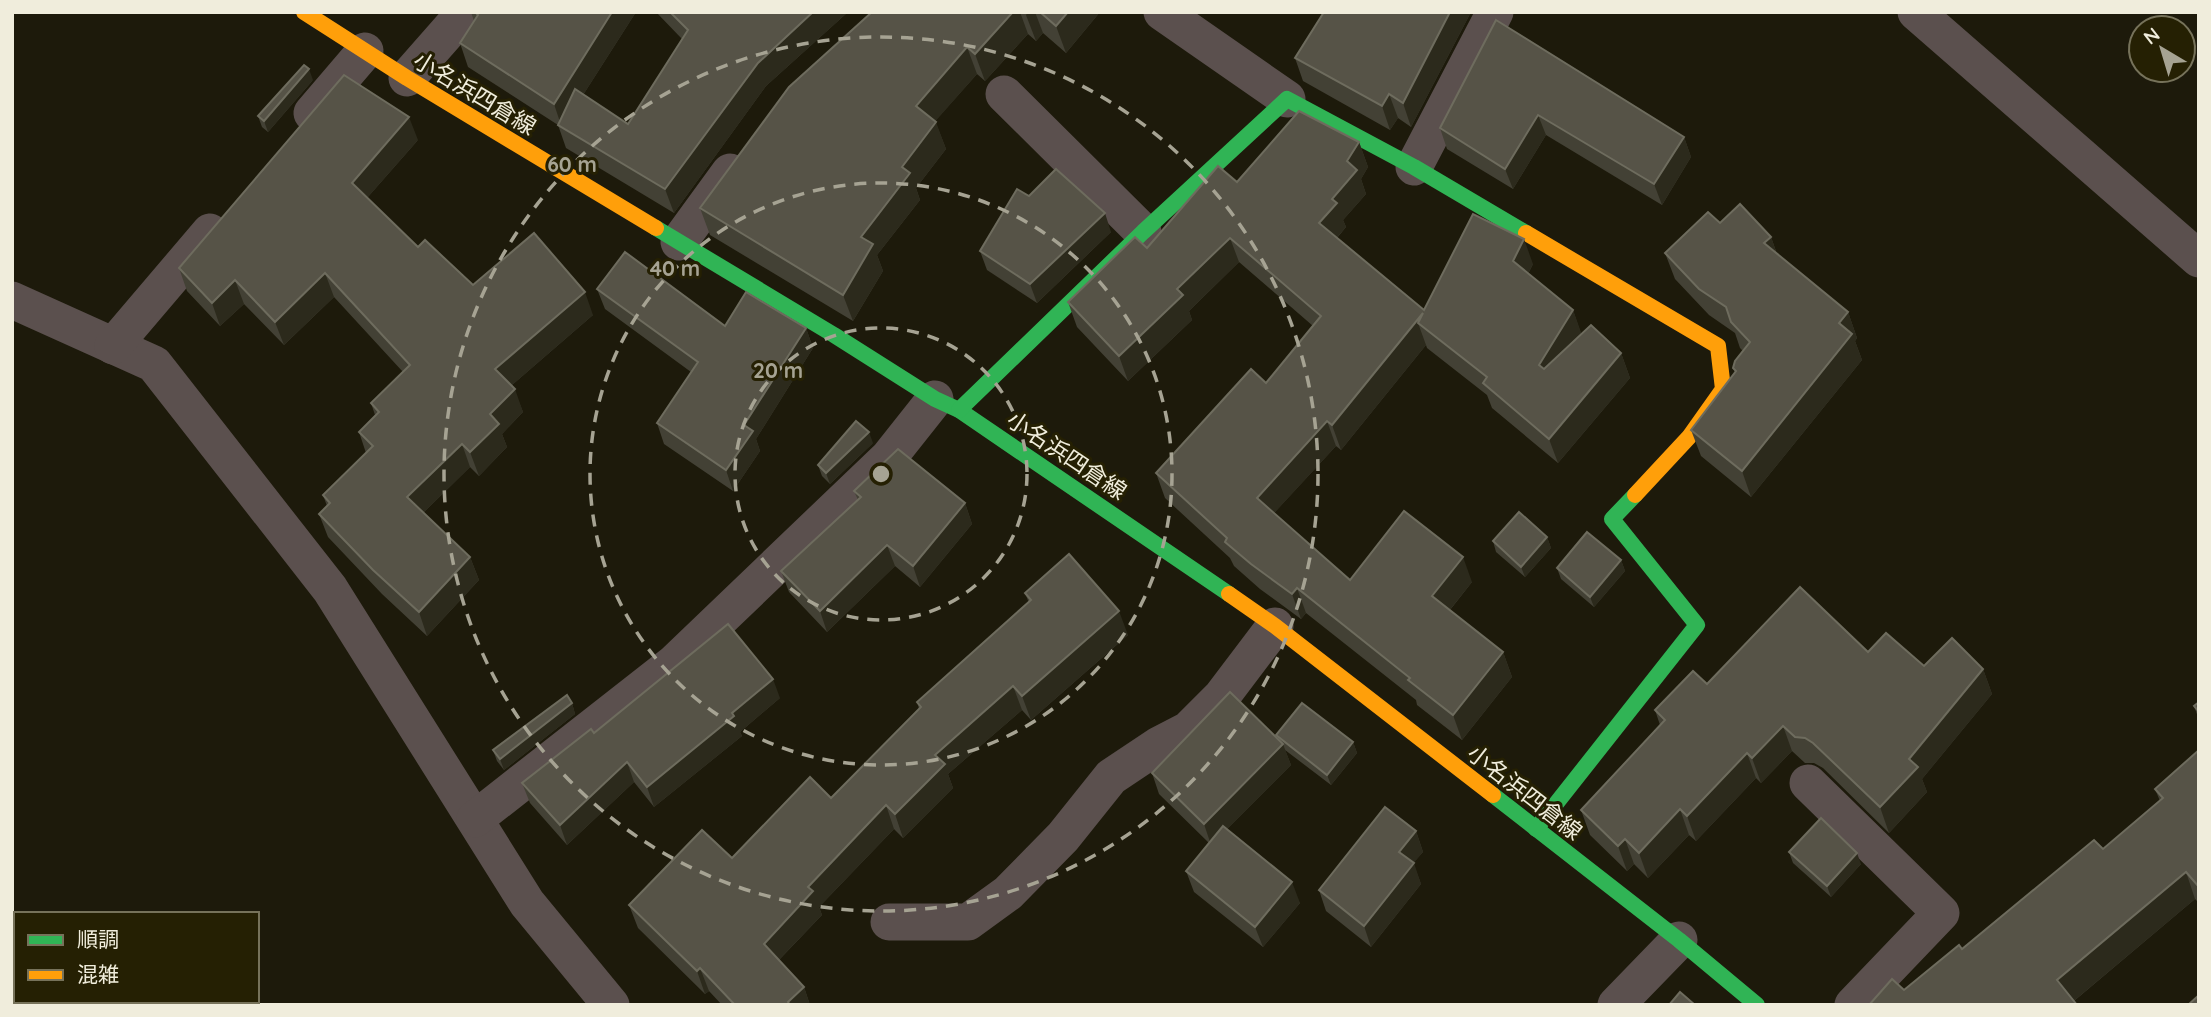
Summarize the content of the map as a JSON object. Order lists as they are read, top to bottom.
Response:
{
  "streets": {
    "main road": ["小名浜四倉線"]
  },
  "legend": ["順調", "混雑"],
  "north": "top left",
  "rings": ["60 m", "40 m", "20 m"]
}
